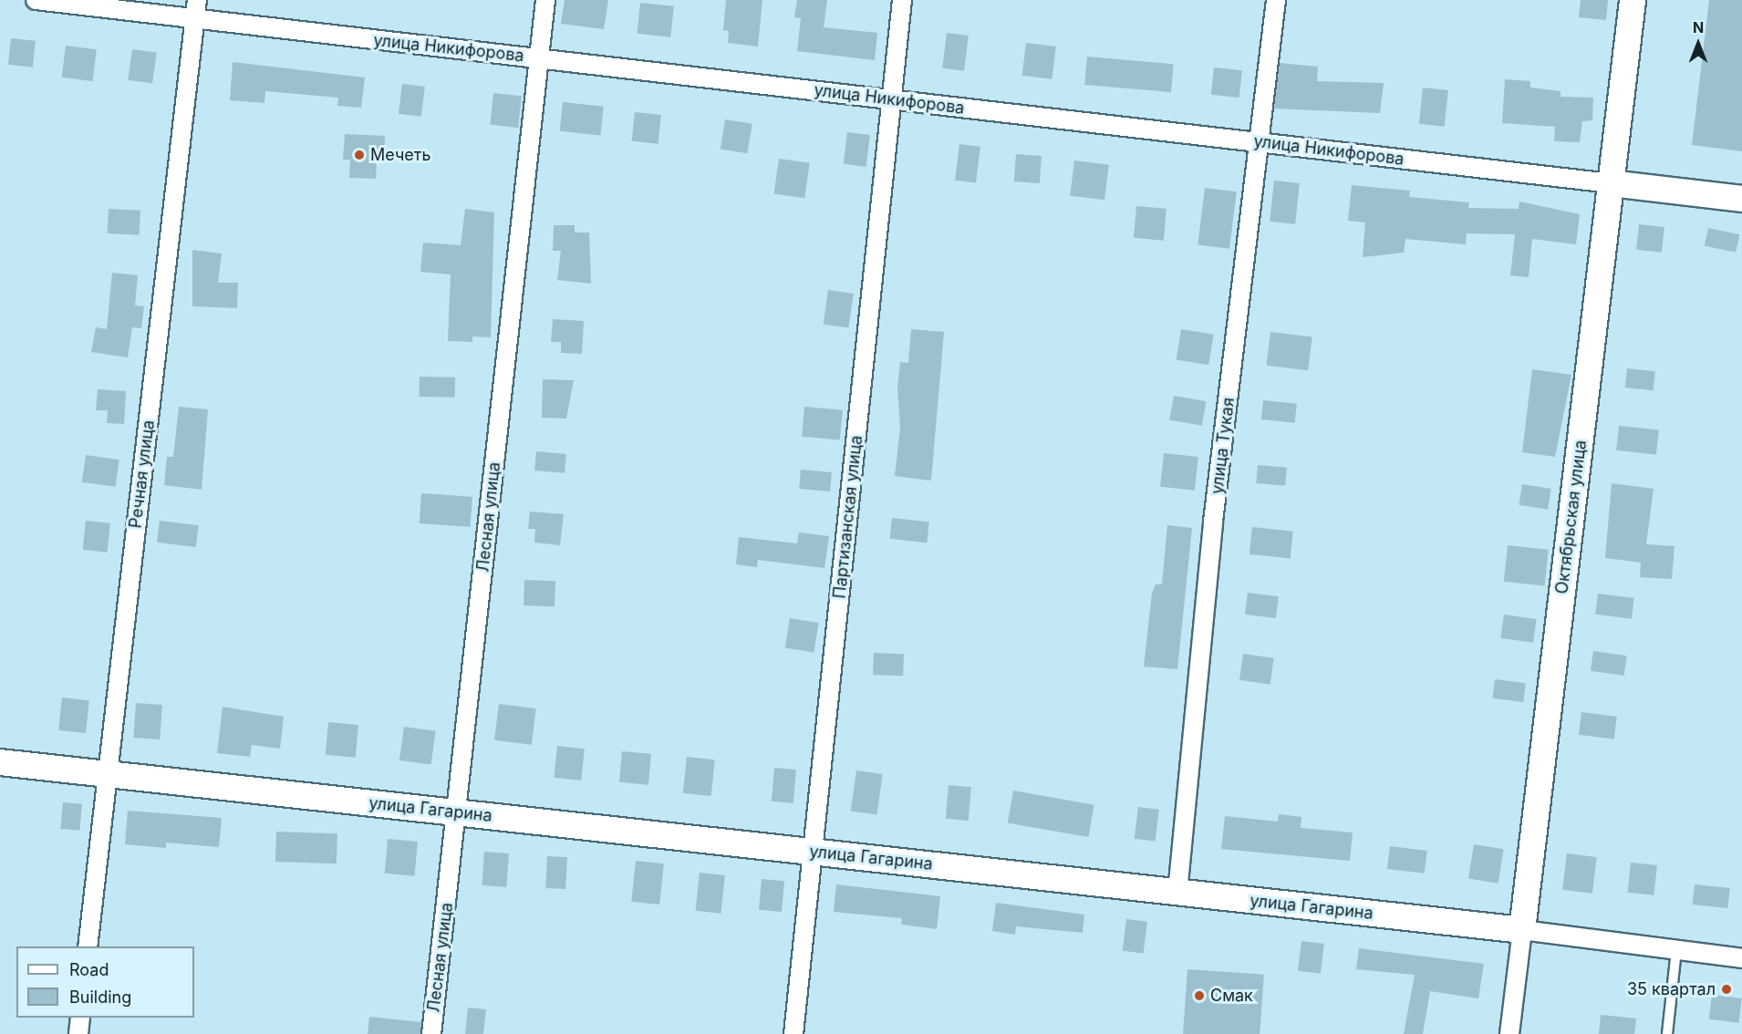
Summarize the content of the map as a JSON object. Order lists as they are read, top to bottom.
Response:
{
  "streets": {
    "main road": ["улица Никифорова", "Октябрьская улица", "улица Гагарина"],
    "street": [
      "улица Тукая",
      "Речная улица",
      "Лесная улица",
      "Партизанская улица"
    ]
  },
  "crossings": [
    ["улица Никифорова", "улица Тукая"],
    ["улица Никифорова", "Речная улица"],
    ["улица Никифорова", "Лесная улица"],
    ["улица Никифорова", "Партизанская улица"],
    ["улица Никифорова", "Октябрьская улица"],
    ["улица Тукая", "улица Гагарина"],
    ["Речная улица", "улица Гагарина"],
    ["Лесная улица", "улица Гагарина"],
    ["Партизанская улица", "улица Гагарина"],
    ["Октябрьская улица", "улица Гагарина"]
  ],
  "places": ["Мечеть", "35 квартал", "Смак"],
  "legend": ["Road", "Building"],
  "north": "top"
}
